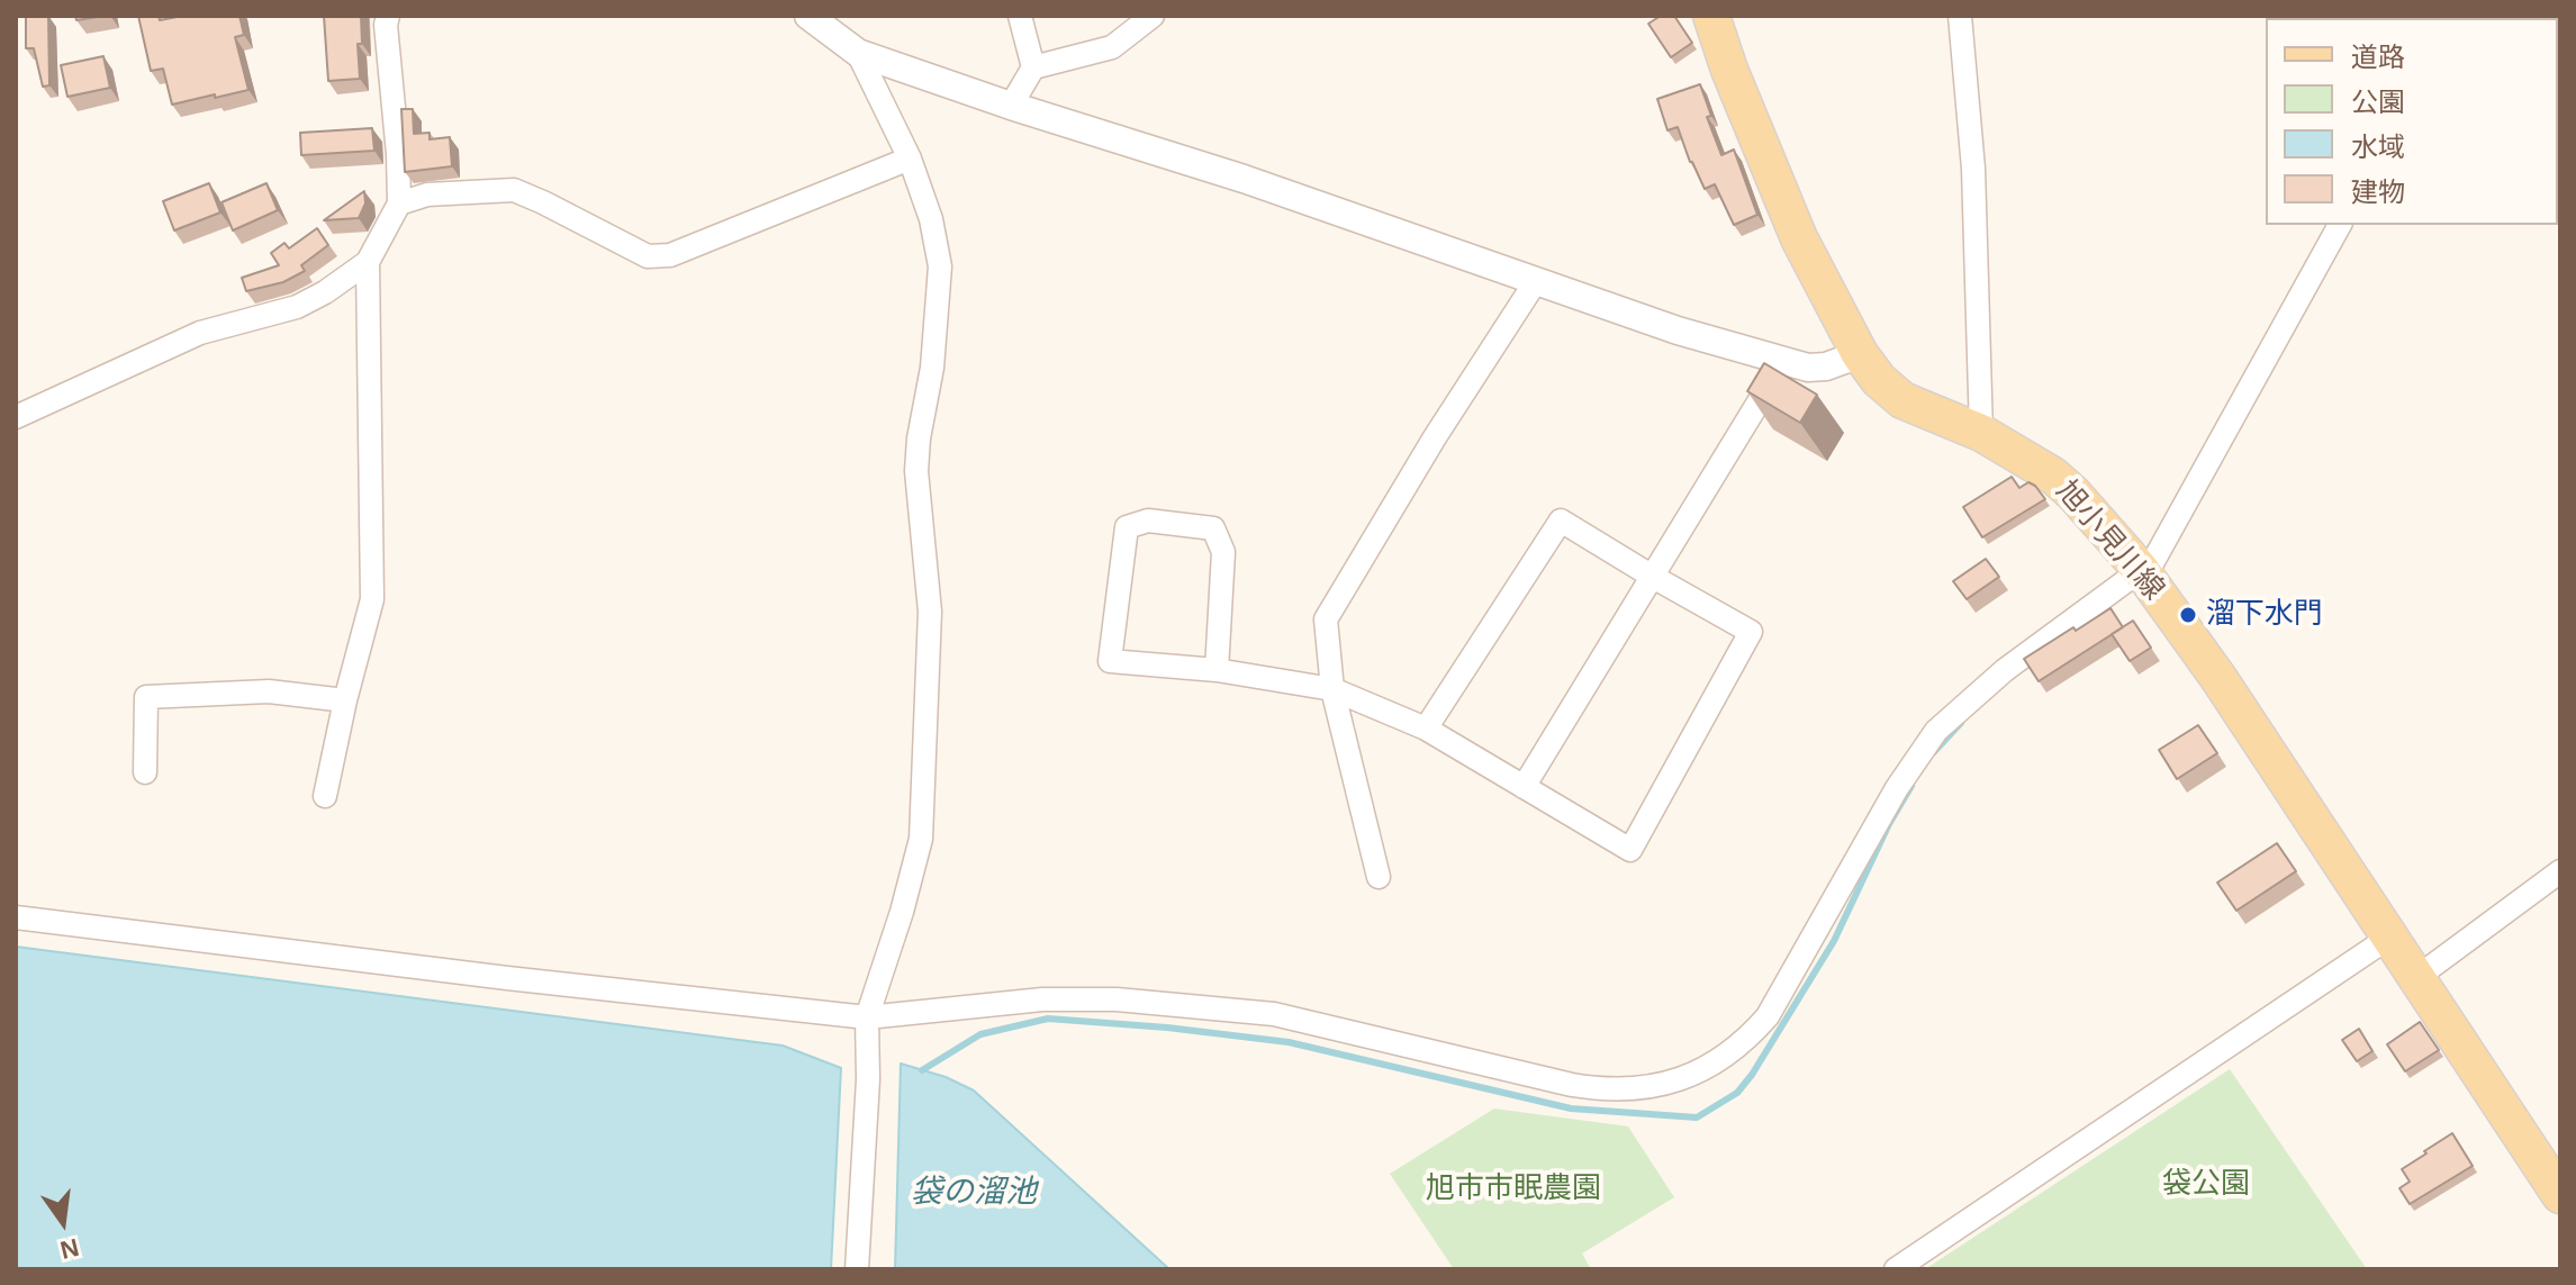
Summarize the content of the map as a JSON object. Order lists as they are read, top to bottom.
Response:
{
  "streets": {
    "main road": ["旭小見川線"]
  },
  "water": ["袋の溜池"],
  "parks": ["袋公園", "旭市市眠農園"],
  "places": ["溜下水門"],
  "legend": [
    "道路",
    "公園",
    "水域",
    "建物"
  ],
  "north": "bottom"
}
